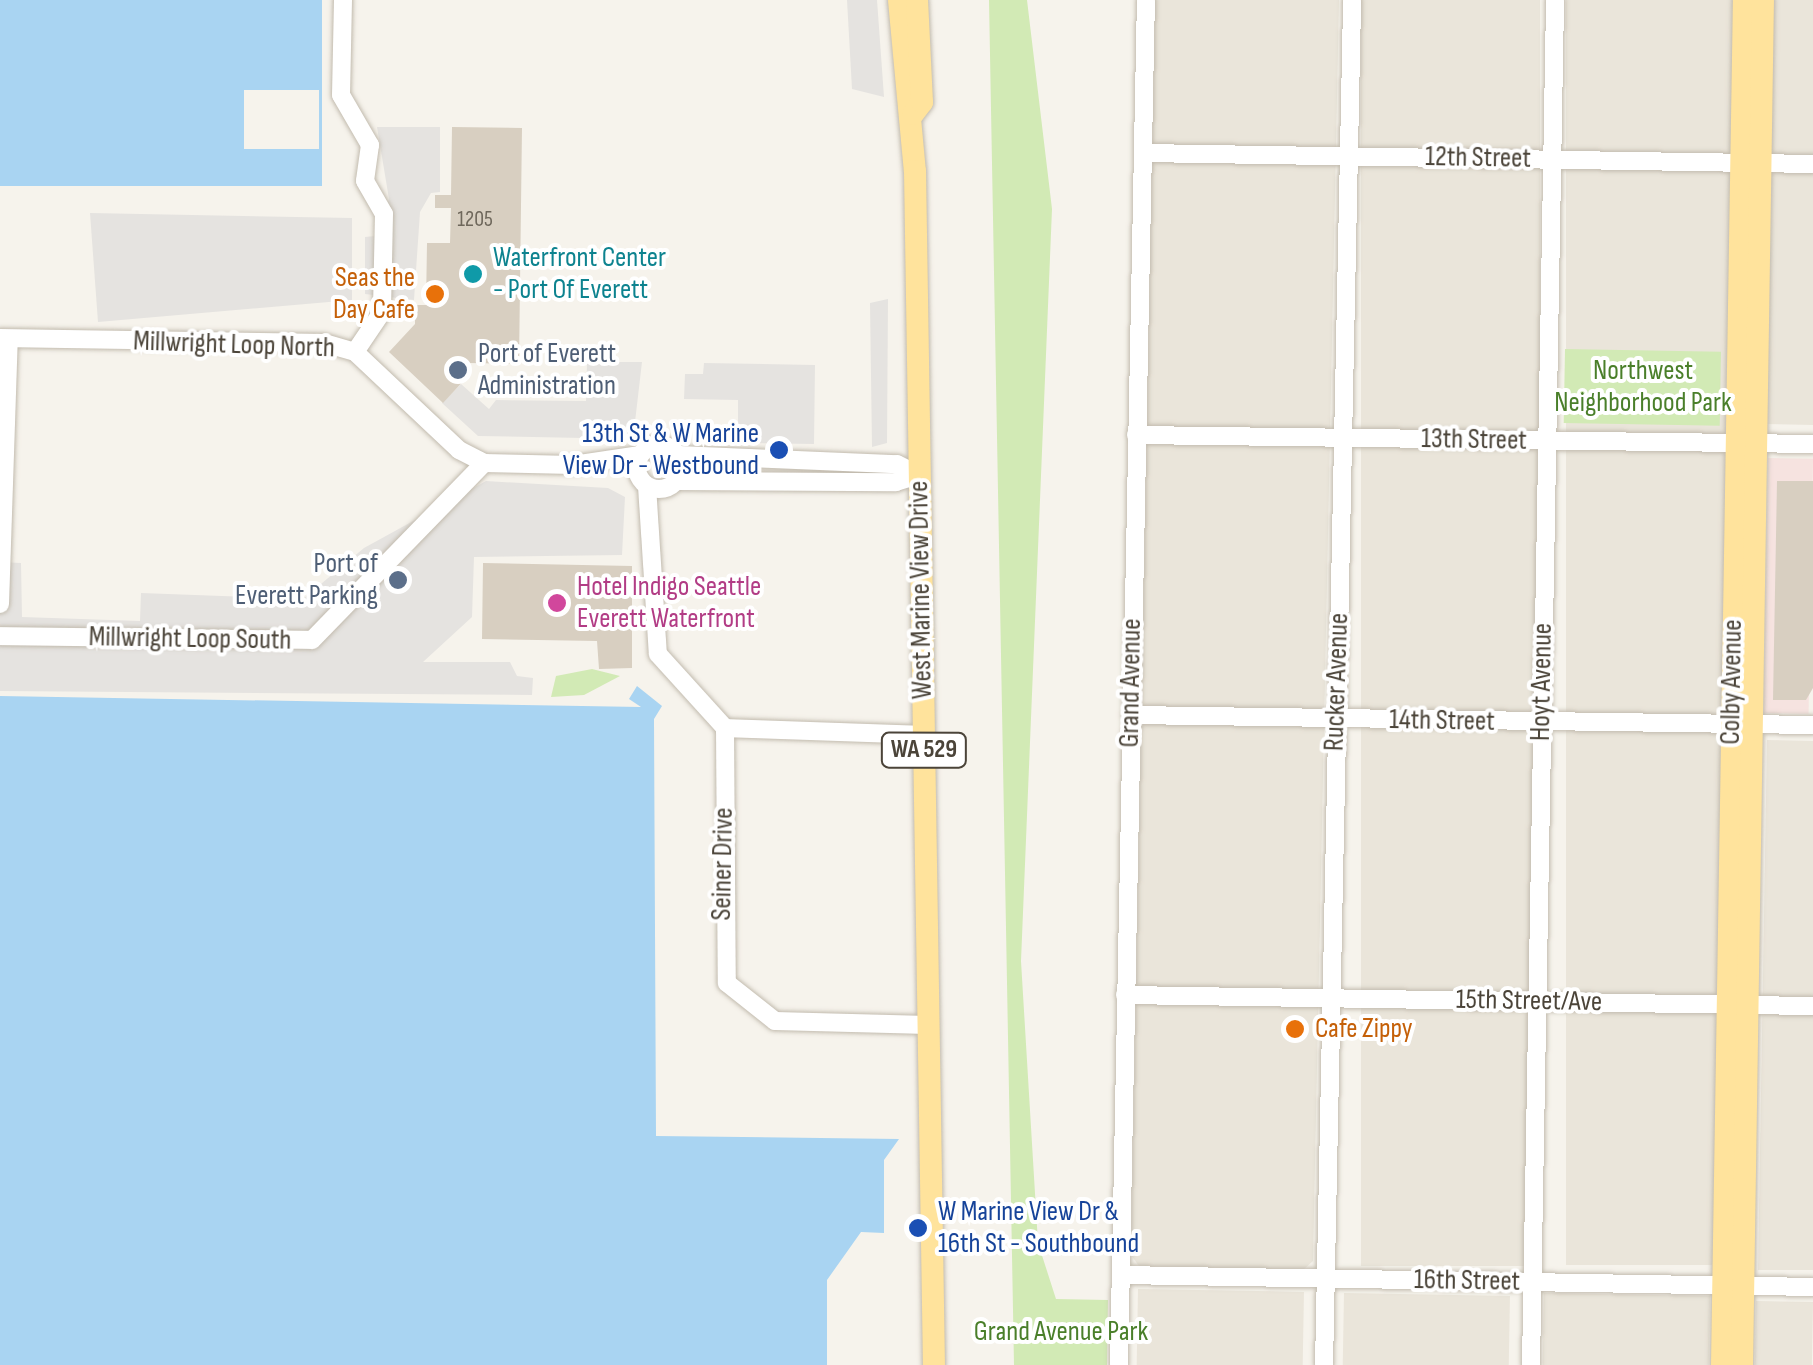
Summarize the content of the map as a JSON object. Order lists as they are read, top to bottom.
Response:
{
  "streets": {
    "main road": ["West Marine View Drive", "Colby Avenue", "WA 529"],
    "street": [
      "12th Street",
      "Millwright Loop North",
      "13th Street",
      "Millwright Loop South",
      "Rucker Avenue",
      "Hoyt Avenue",
      "Grand Avenue",
      "14th Street",
      "Seiner Drive",
      "15th Street/Ave",
      "16th Street"
    ]
  },
  "crossings": [
    ["12th Street", "Rucker Avenue"],
    ["12th Street", "Hoyt Avenue"],
    ["12th Street", "Colby Avenue"],
    ["12th Street", "Grand Avenue"],
    ["Millwright Loop North", "Millwright Loop South"],
    ["13th Street", "Rucker Avenue"],
    ["13th Street", "Hoyt Avenue"],
    ["13th Street", "Colby Avenue"],
    ["13th Street", "Grand Avenue"],
    ["West Marine View Drive", "Seiner Drive"],
    ["Rucker Avenue", "14th Street"],
    ["Rucker Avenue", "15th Street/Ave"],
    ["Rucker Avenue", "16th Street"],
    ["Hoyt Avenue", "14th Street"],
    ["Hoyt Avenue", "15th Street/Ave"],
    ["Hoyt Avenue", "16th Street"],
    ["Colby Avenue", "14th Street"],
    ["Colby Avenue", "15th Street/Ave"],
    ["Colby Avenue", "16th Street"],
    ["Grand Avenue", "14th Street"],
    ["Grand Avenue", "15th Street/Ave"],
    ["Grand Avenue", "16th Street"]
  ],
  "parks": ["Northwest Neighborhood Park", "Grand Avenue Park"],
  "places": [
    "Waterfront Center - Port Of Everett",
    "Seas the Day Cafe",
    "Port of Everett Administration",
    "13th St & W Marine View Dr - Westbound",
    "Port of Everett Parking",
    "Hotel Indigo Seattle Everett Waterfront",
    "Cafe Zippy",
    "W Marine View Dr & 16th St - Southbound"
  ],
  "house_numbers": ["1205"]
}
